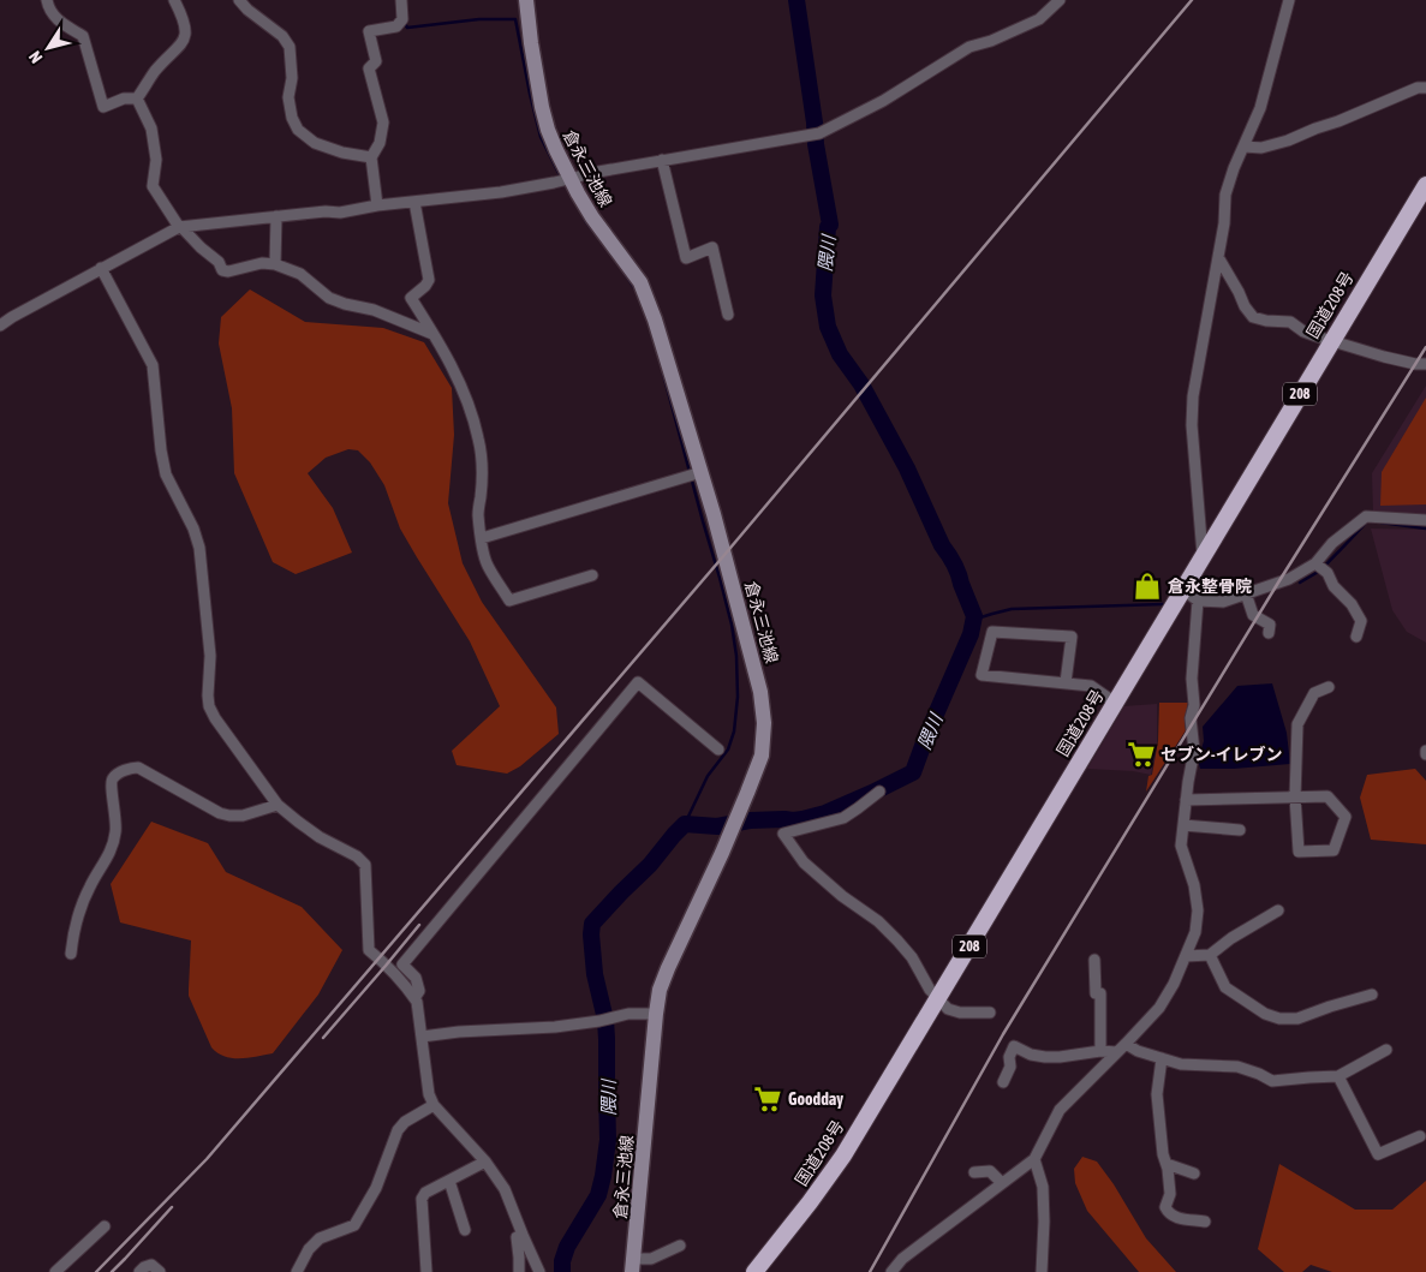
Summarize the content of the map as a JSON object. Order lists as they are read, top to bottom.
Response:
{
  "streets": {
    "highway": ["国道208号", "208"],
    "main road": ["倉永三池線"]
  },
  "water": ["隈川"],
  "places": {
    "shop": ["倉永整骨院"],
    "supermarket": ["セブン-イレブン", "Goodday"]
  },
  "north": "bottom left"
}
